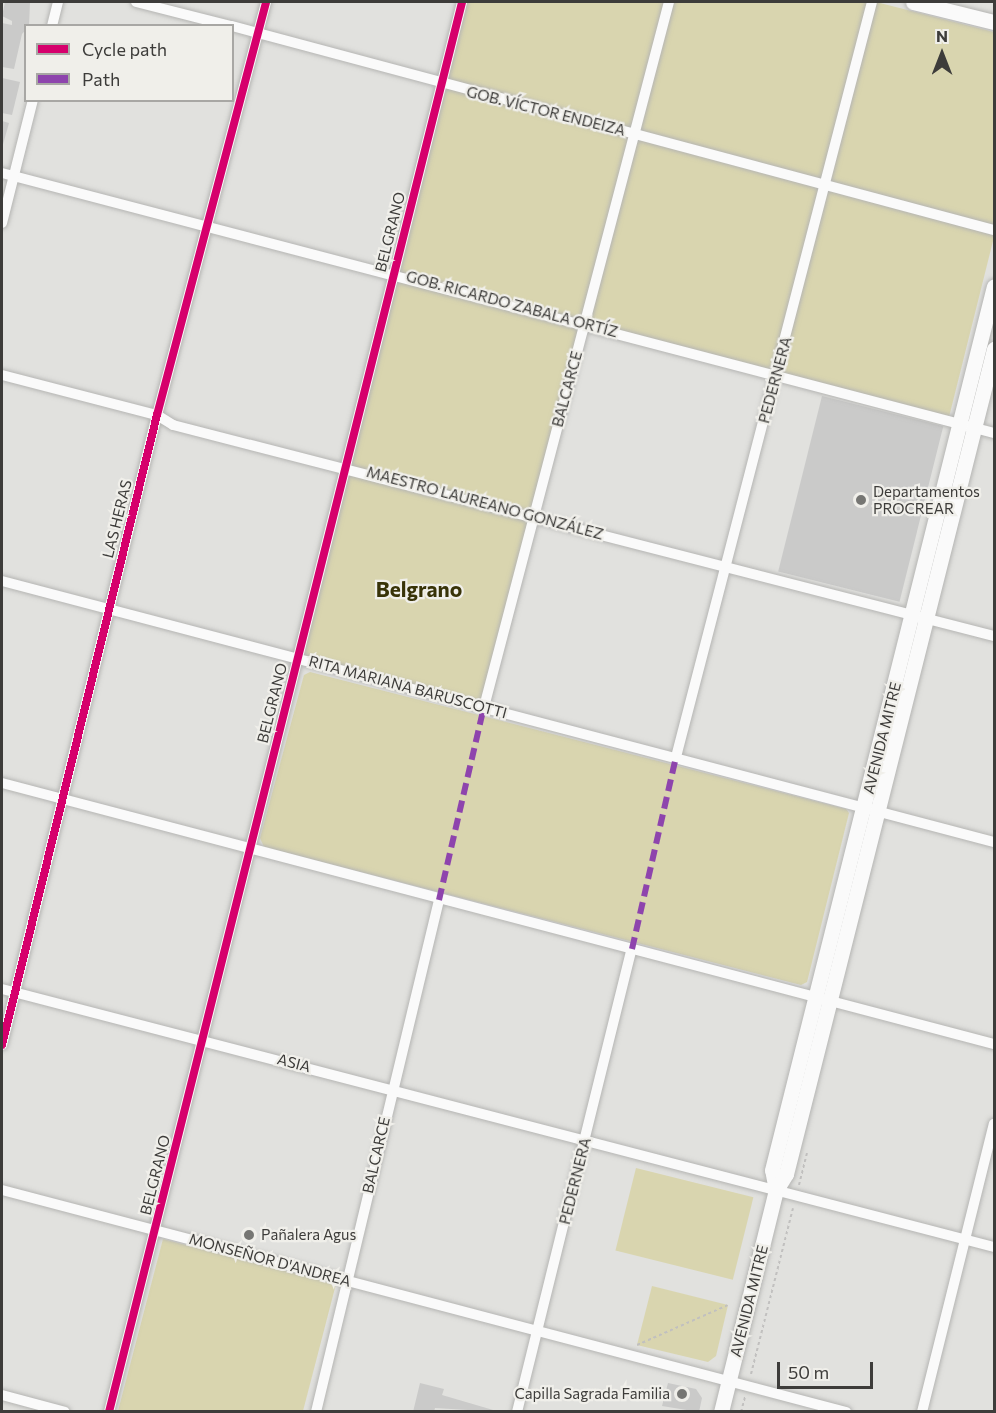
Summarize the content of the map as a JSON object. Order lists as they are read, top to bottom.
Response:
{
  "streets": {
    "main road": ["AVENIDA MITRE"],
    "street": [
      "GOB. VÍCTOR ENDEIZA",
      "BELGRANO",
      "GOB. RICARDO ZABALA ORTÍZ",
      "PEDERNERA",
      "BALCARCE",
      "MAESTRO LAUREANO GONZÁLEZ",
      "LAS HERAS",
      "RITA MARIANA BARUSCOTTI",
      "ASIA",
      "MONSEÑOR D'ANDREA"
    ]
  },
  "crossings": [
    ["GOB. VÍCTOR ENDEIZA", "BELGRANO"],
    ["GOB. VÍCTOR ENDEIZA", "PEDERNERA"],
    ["GOB. VÍCTOR ENDEIZA", "BALCARCE"],
    ["GOB. VÍCTOR ENDEIZA", "LAS HERAS"],
    ["BELGRANO", "GOB. RICARDO ZABALA ORTÍZ"],
    ["BELGRANO", "MAESTRO LAUREANO GONZÁLEZ"],
    ["BELGRANO", "RITA MARIANA BARUSCOTTI"],
    ["BELGRANO", "ASIA"],
    ["BELGRANO", "MONSEÑOR D'ANDREA"],
    ["GOB. RICARDO ZABALA ORTÍZ", "PEDERNERA"],
    ["GOB. RICARDO ZABALA ORTÍZ", "BALCARCE"],
    ["GOB. RICARDO ZABALA ORTÍZ", "LAS HERAS"],
    ["GOB. RICARDO ZABALA ORTÍZ", "AVENIDA MITRE"],
    ["PEDERNERA", "MAESTRO LAUREANO GONZÁLEZ"],
    ["PEDERNERA", "RITA MARIANA BARUSCOTTI"],
    ["PEDERNERA", "ASIA"],
    ["PEDERNERA", "MONSEÑOR D'ANDREA"],
    ["BALCARCE", "MAESTRO LAUREANO GONZÁLEZ"],
    ["BALCARCE", "RITA MARIANA BARUSCOTTI"],
    ["BALCARCE", "ASIA"],
    ["BALCARCE", "MONSEÑOR D'ANDREA"],
    ["MAESTRO LAUREANO GONZÁLEZ", "LAS HERAS"],
    ["MAESTRO LAUREANO GONZÁLEZ", "AVENIDA MITRE"],
    ["LAS HERAS", "RITA MARIANA BARUSCOTTI"],
    ["LAS HERAS", "ASIA"],
    ["RITA MARIANA BARUSCOTTI", "AVENIDA MITRE"],
    ["AVENIDA MITRE", "ASIA"],
    ["AVENIDA MITRE", "MONSEÑOR D'ANDREA"]
  ],
  "districts": ["Belgrano"],
  "places": ["Departamentos PROCREAR", "Pañalera Agus", "Capilla Sagrada Familia"],
  "legend": ["Cycle path", "Path"],
  "scale_bar": "50 m",
  "north": "top"
}
